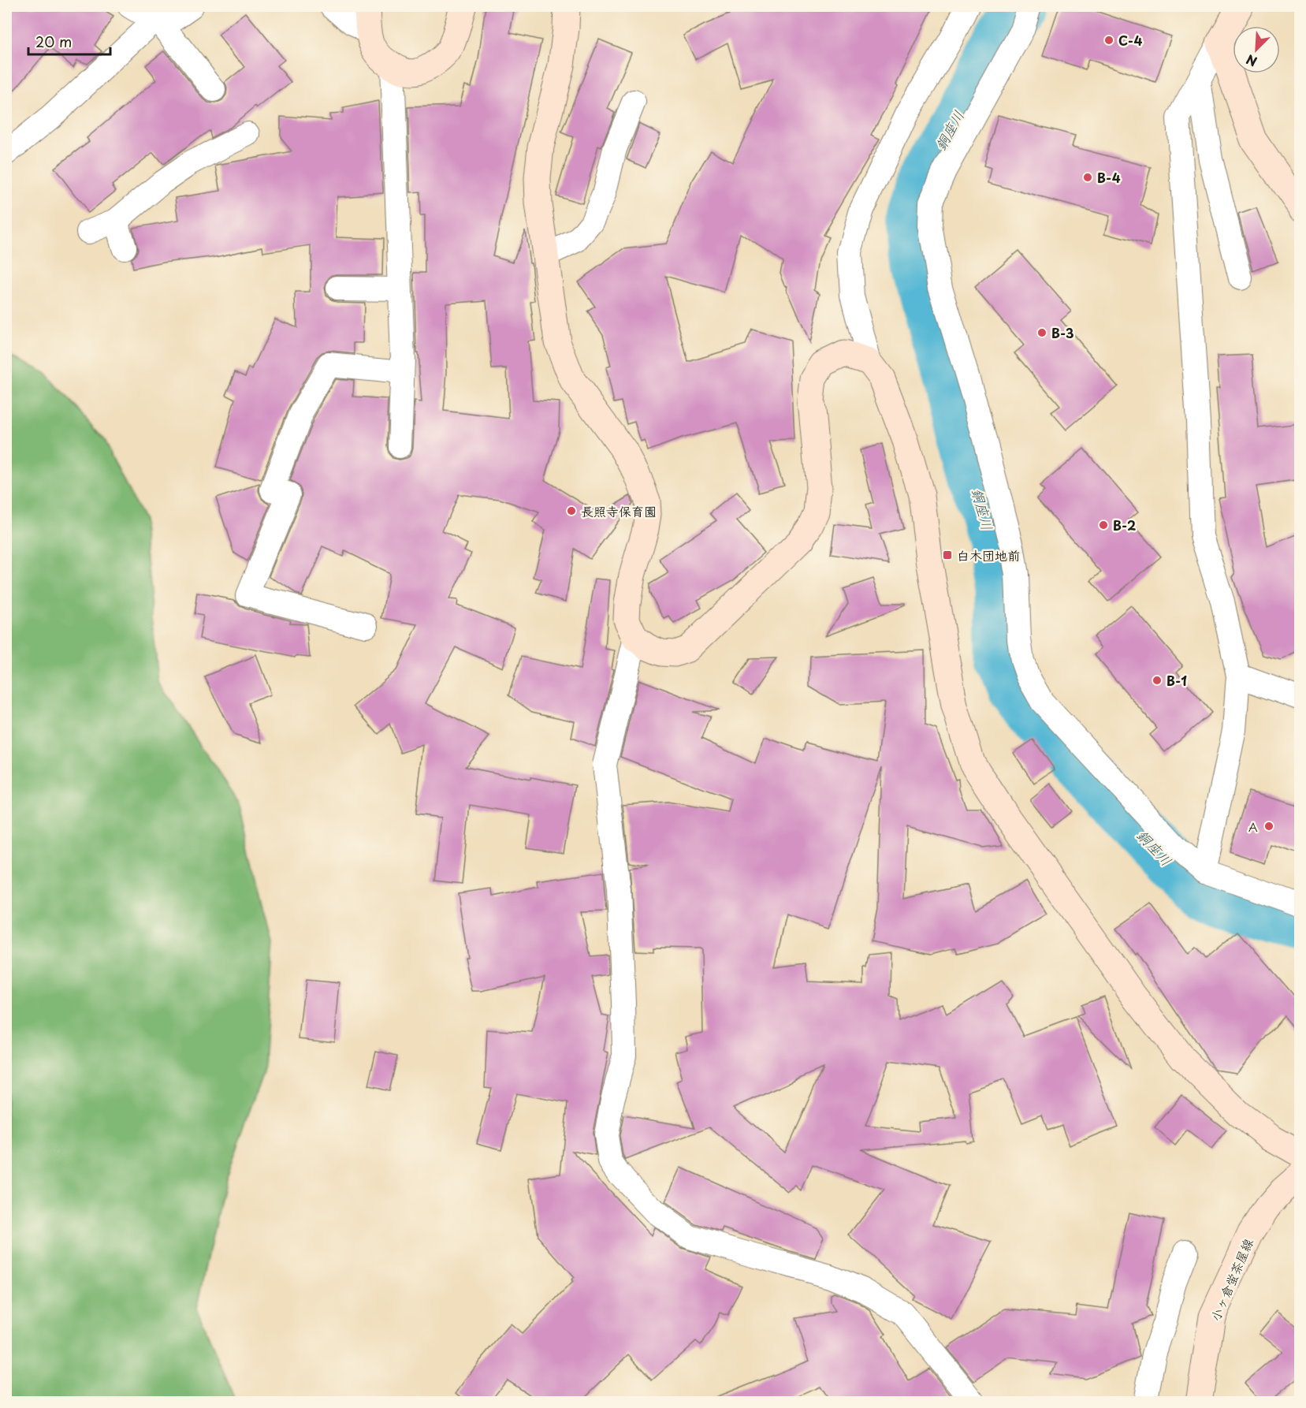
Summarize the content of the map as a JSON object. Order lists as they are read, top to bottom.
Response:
{
  "streets": {
    "street": ["小ヶ倉蛍茶屋線"]
  },
  "water": ["銅座川"],
  "places": {
    "other": [
      "C-4",
      "B-4",
      "B-3",
      "長照寺保育園",
      "B-2",
      "B-1",
      "Ａ"
    ],
    "transit": ["白木団地前"]
  },
  "scale_bar": "20 m",
  "north": "bottom left"
}
